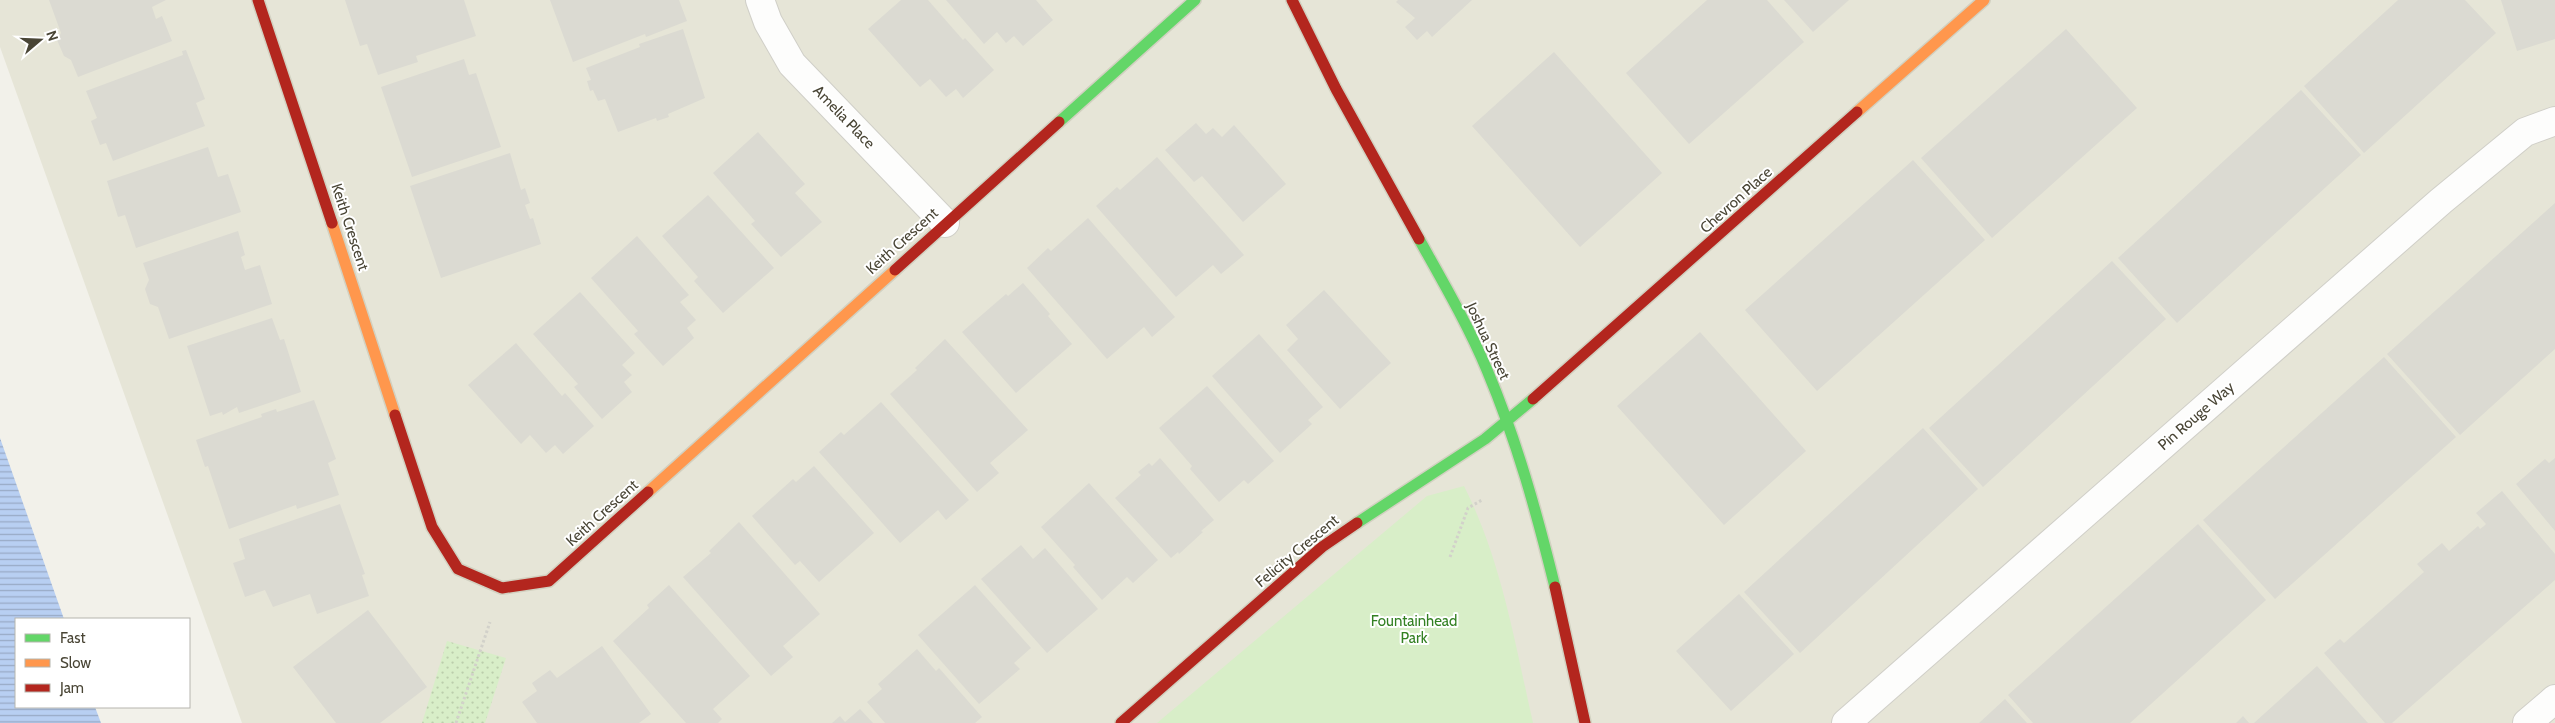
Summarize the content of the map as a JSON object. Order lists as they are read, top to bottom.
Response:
{
  "streets": {
    "street": [
      "Amelia Place",
      "Chevron Place",
      "Keith Crescent",
      "Joshua Street",
      "Pin Rouge Way",
      "Felicity Crescent"
    ]
  },
  "crossings": [
    ["Amelia Place", "Keith Crescent"],
    ["Chevron Place", "Joshua Street"],
    ["Chevron Place", "Felicity Crescent"],
    ["Joshua Street", "Felicity Crescent"]
  ],
  "parks": ["Fountainhead Park"],
  "legend": ["Fast", "Slow", "Jam"],
  "north": "right"
}
